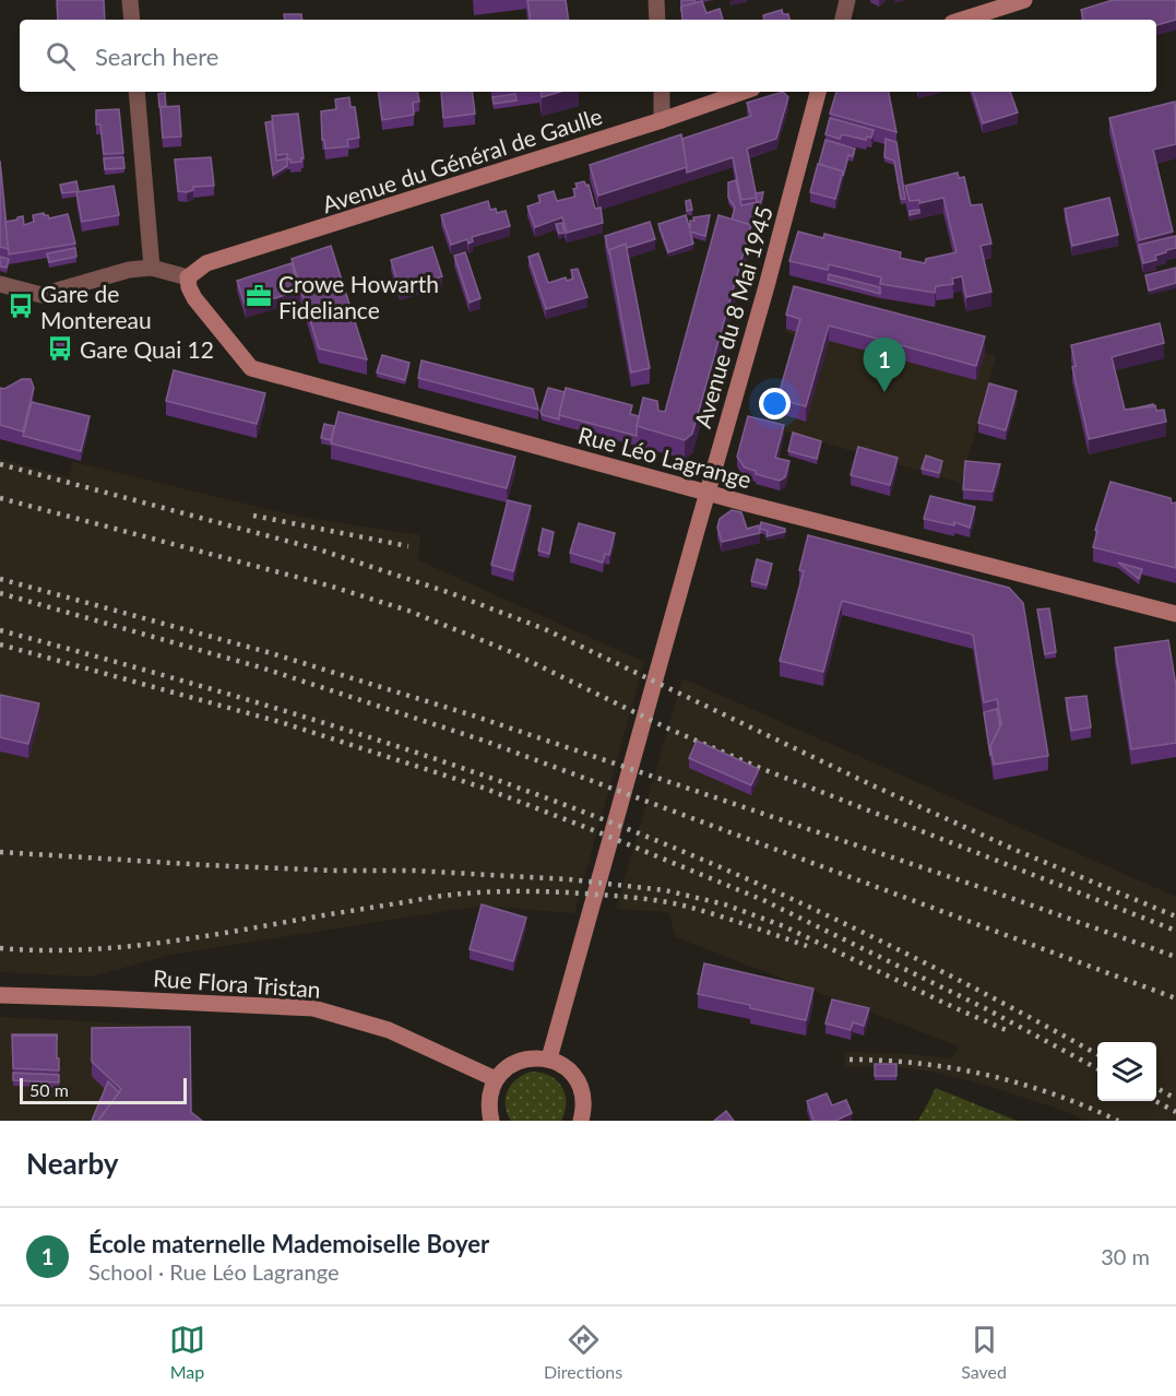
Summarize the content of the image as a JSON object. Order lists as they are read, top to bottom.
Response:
{
  "streets": {
    "main road": [
      "Avenue du Général de Gaulle",
      "Avenue du 8 Mai 1945",
      "Rue Léo Lagrange",
      "Rue Flora Tristan"
    ]
  },
  "crossings": [
    ["Avenue du Général de Gaulle", "Rue Léo Lagrange"],
    ["Avenue du 8 Mai 1945", "Rue Léo Lagrange"]
  ],
  "places": {
    "office": ["Crowe Howarth Fideliance"],
    "bus stop": ["Gare de Montereau", "Gare Quai 12"]
  },
  "scale_bar": "50 m",
  "page": {
    "search": "Search here",
    "pins": "1",
    "scale": "50 m",
    "heading": "Nearby",
    "list": [
      {
        "mark": "1",
        "name": "École maternelle Mademoiselle Boyer",
        "note": "School · Rue Léo Lagrange",
        "value": "30 m"
      }
    ],
    "nav": ["Map", "Directions", "Saved"]
  }
}
